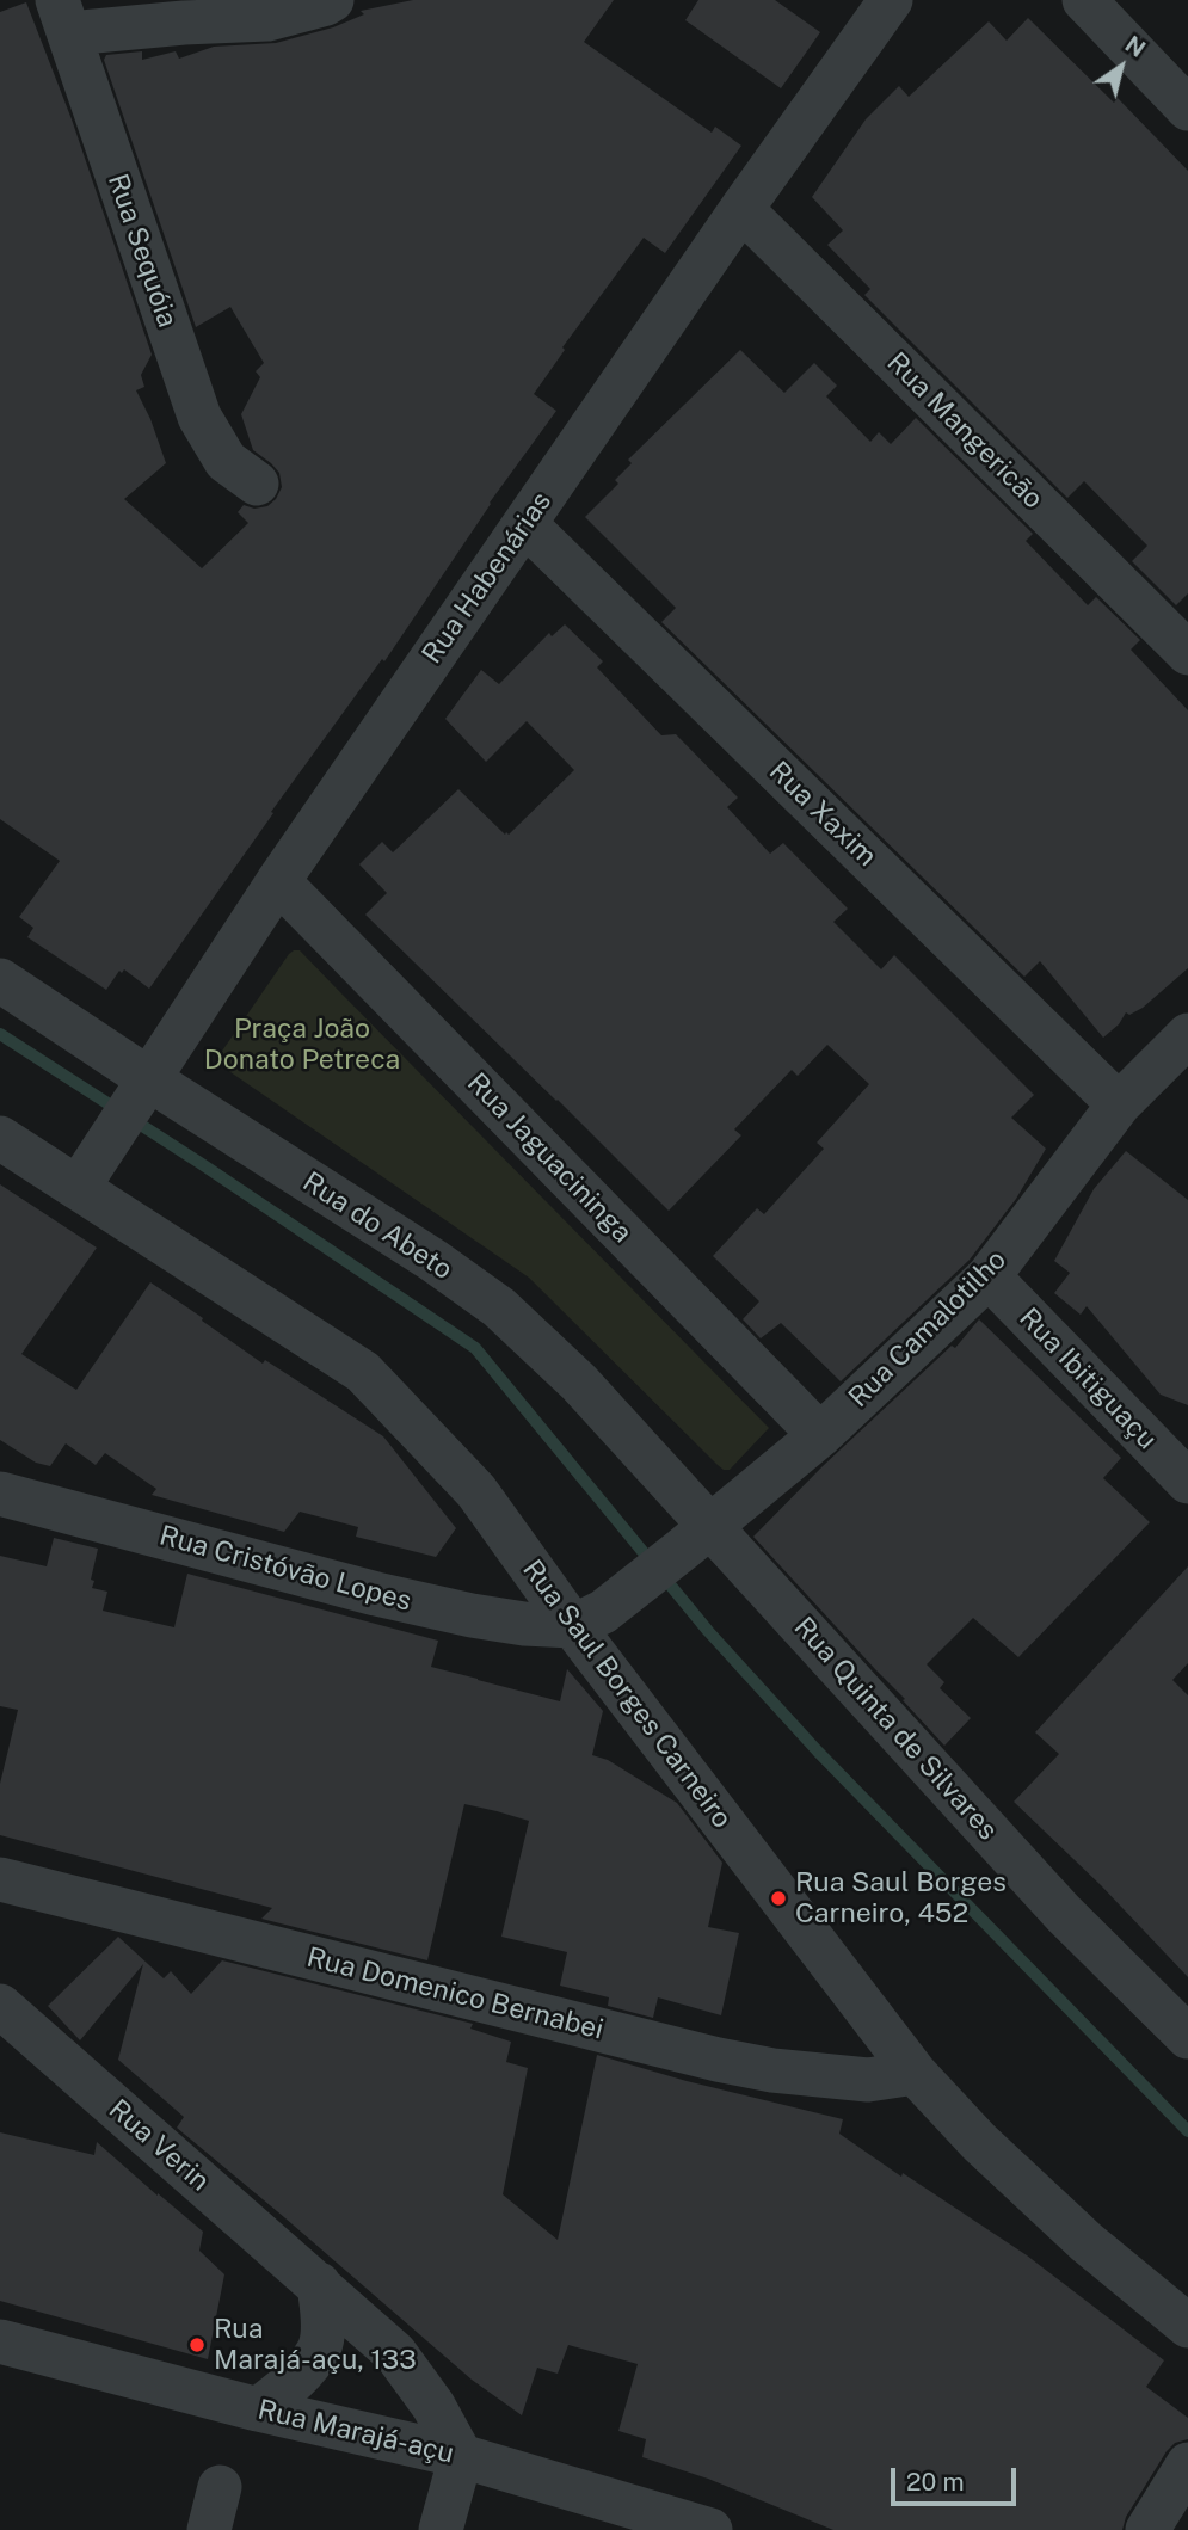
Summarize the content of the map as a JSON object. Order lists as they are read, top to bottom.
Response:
{
  "streets": {
    "street": [
      "Rua Sequóia",
      "Rua Mangericão",
      "Rua Habenárias",
      "Rua Xaxim",
      "Rua Jaguacininga",
      "Rua do Abeto",
      "Rua Camalotilho",
      "Rua Ibitiguaçu",
      "Rua Cristóvão Lopes",
      "Rua Saul Borges Carneiro",
      "Rua Quinta de Silvares",
      "Rua Domenico Bernabei",
      "Rua Verin",
      "Rua Marajá-açu"
    ]
  },
  "crossings": [
    ["Rua Mangericão", "Rua Habenárias"],
    ["Rua Habenárias", "Rua Xaxim"],
    ["Rua Habenárias", "Rua Jaguacininga"],
    ["Rua Habenárias", "Rua do Abeto"],
    ["Rua Habenárias", "Rua Saul Borges Carneiro"],
    ["Rua Xaxim", "Rua Camalotilho"],
    ["Rua Jaguacininga", "Rua Camalotilho"],
    ["Rua do Abeto", "Rua Camalotilho"],
    ["Rua do Abeto", "Rua Quinta de Silvares"],
    ["Rua Camalotilho", "Rua Ibitiguaçu"],
    ["Rua Camalotilho", "Rua Cristóvão Lopes"],
    ["Rua Camalotilho", "Rua Saul Borges Carneiro"],
    ["Rua Camalotilho", "Rua Quinta de Silvares"],
    ["Rua Cristóvão Lopes", "Rua Saul Borges Carneiro"],
    ["Rua Saul Borges Carneiro", "Rua Domenico Bernabei"],
    ["Rua Verin", "Rua Marajá-açu"]
  ],
  "parks": ["Praça João Donato Petreca"],
  "places": ["Rua Saul Borges Carneiro, 452", "Rua Marajá-açu, 133"],
  "scale_bar": "20 m",
  "north": "top right"
}
